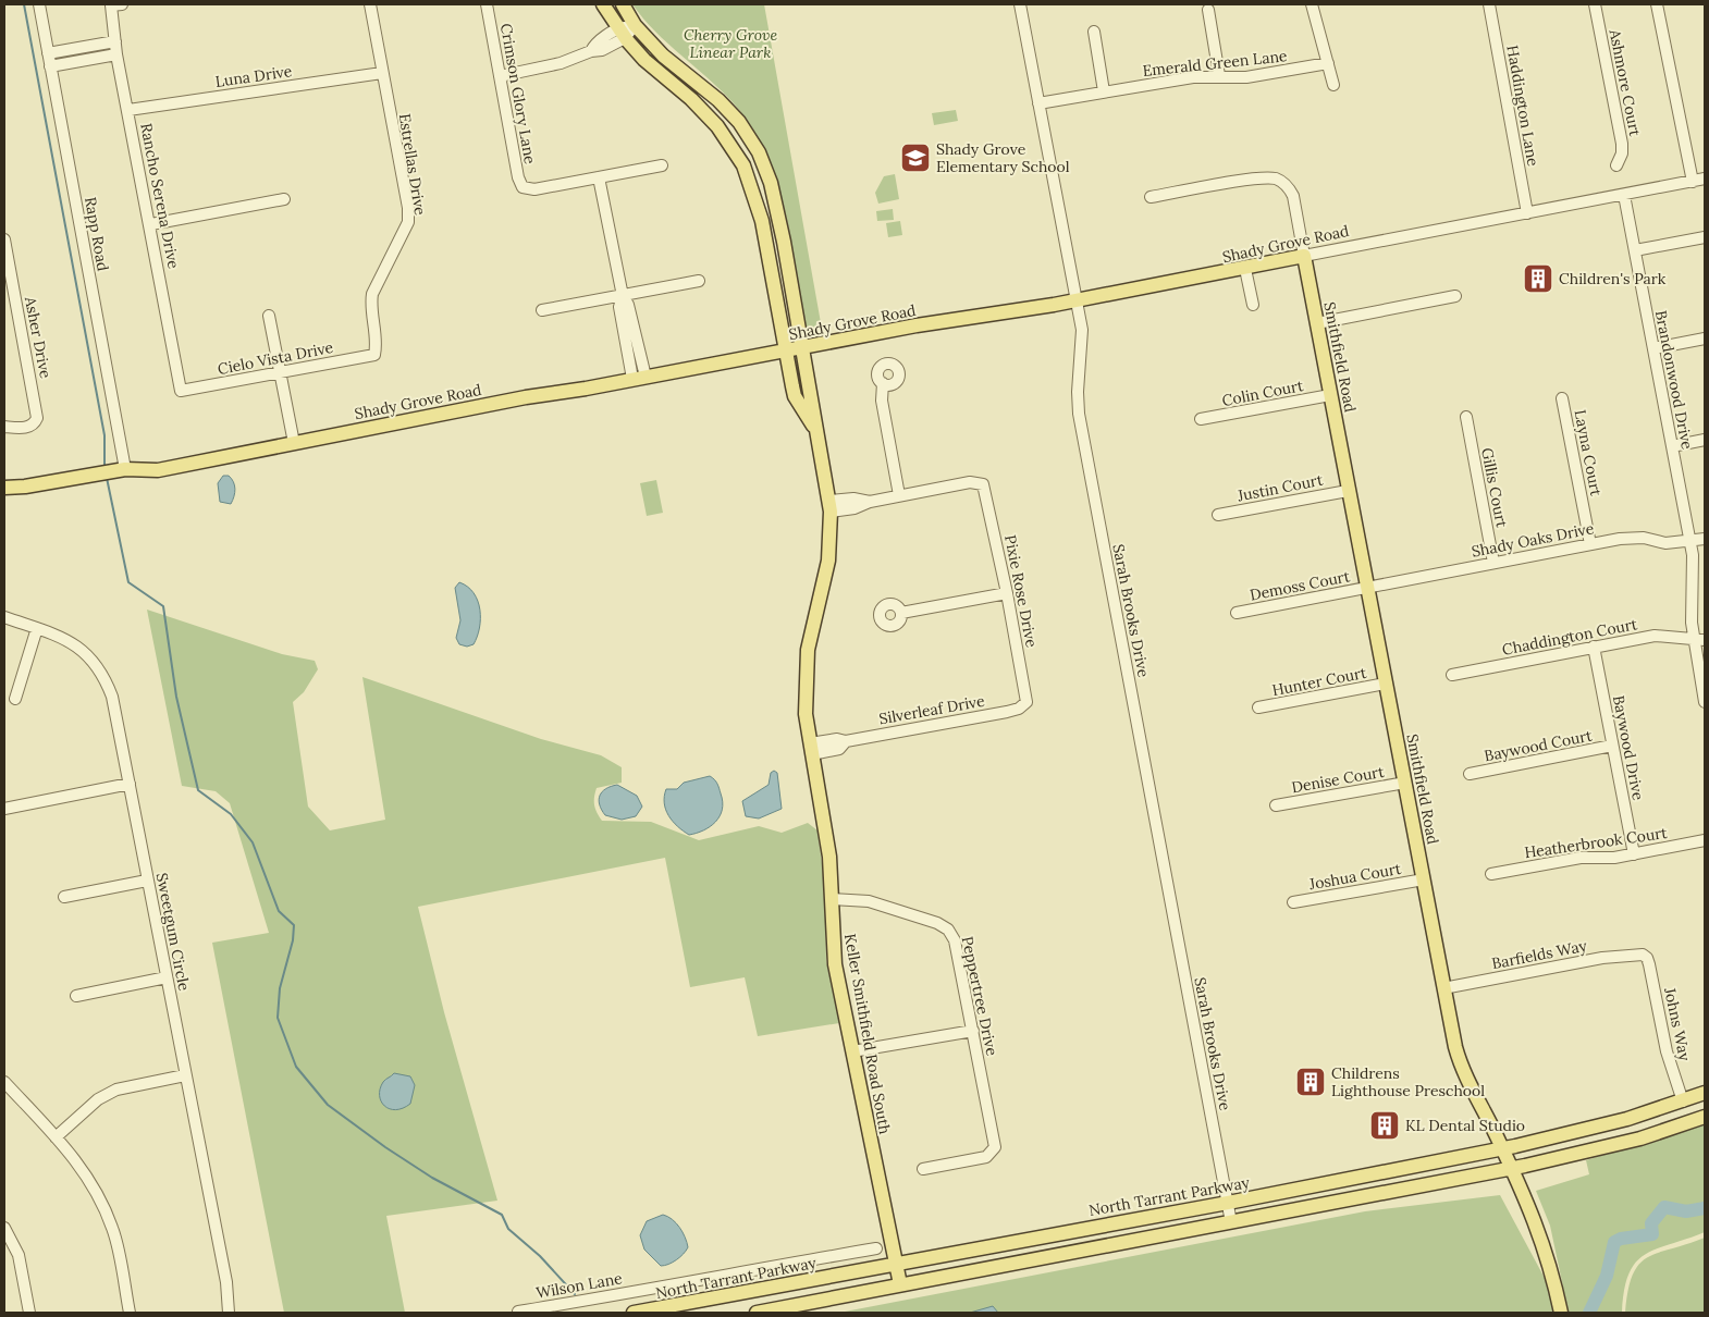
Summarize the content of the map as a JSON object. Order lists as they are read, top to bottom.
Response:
{
  "streets": {
    "main road": [
      "Shady Grove Road",
      "Smithfield Road",
      "Keller Smithfield Road South",
      "North Tarrant Parkway"
    ],
    "street": [
      "Emerald Green Lane",
      "Luna Drive",
      "Ashmore Court",
      "Crimson Glory Lane",
      "Haddington Lane",
      "Estrellas Drive",
      "Rancho Serena Drive",
      "Rapp Road",
      "Asher Drive",
      "Cielo Vista Drive",
      "Brandonwood Drive",
      "Colin Court",
      "Layna Court",
      "Justin Court",
      "Gillis Court",
      "Shady Oaks Drive",
      "Demoss Court",
      "Pixie Rose Drive",
      "Sarah Brooks Drive",
      "Chaddington Court",
      "Hunter Court",
      "Silverleaf Drive",
      "Baywood Court",
      "Baywood Drive",
      "Denise Court",
      "Heatherbrook Court",
      "Joshua Court",
      "Sweetgum Circle",
      "Barfields Way",
      "Peppertree Drive",
      "Johns Way",
      "Wilson Lane"
    ]
  },
  "crossings": [
    ["Emerald Green Lane", "Sarah Brooks Drive"],
    ["Luna Drive", "Estrellas Drive"],
    ["Luna Drive", "Rancho Serena Drive"],
    ["Haddington Lane", "Shady Grove Road"],
    ["Estrellas Drive", "Cielo Vista Drive"],
    ["Rancho Serena Drive", "Cielo Vista Drive"],
    ["Rapp Road", "Shady Grove Road"],
    ["Shady Grove Road", "Smithfield Road"],
    ["Shady Grove Road", "Brandonwood Drive"],
    ["Shady Grove Road", "Sarah Brooks Drive"],
    ["Shady Grove Road", "Keller Smithfield Road South"],
    ["Smithfield Road", "Colin Court"],
    ["Smithfield Road", "Justin Court"],
    ["Smithfield Road", "Shady Oaks Drive"],
    ["Smithfield Road", "Demoss Court"],
    ["Smithfield Road", "Hunter Court"],
    ["Smithfield Road", "Denise Court"],
    ["Smithfield Road", "Joshua Court"],
    ["Smithfield Road", "Barfields Way"],
    ["Smithfield Road", "North Tarrant Parkway"],
    ["Brandonwood Drive", "Shady Oaks Drive"],
    ["Brandonwood Drive", "Chaddington Court"],
    ["Layna Court", "Shady Oaks Drive"],
    ["Gillis Court", "Shady Oaks Drive"],
    ["Shady Oaks Drive", "Demoss Court"],
    ["Pixie Rose Drive", "Silverleaf Drive"],
    ["Sarah Brooks Drive", "North Tarrant Parkway"],
    ["Chaddington Court", "Baywood Drive"],
    ["Silverleaf Drive", "Keller Smithfield Road South"],
    ["Baywood Court", "Baywood Drive"],
    ["Baywood Drive", "Heatherbrook Court"],
    ["Barfields Way", "Johns Way"],
    ["Peppertree Drive", "Keller Smithfield Road South"],
    ["Johns Way", "North Tarrant Parkway"],
    ["Keller Smithfield Road South", "North Tarrant Parkway"]
  ],
  "parks": ["Cherry Grove Linear Park"],
  "places": {
    "school or university": ["Shady Grove Elementary School"],
    "building": ["Children's Park", "Childrens Lighthouse Preschool", "KL Dental Studio"]
  }
}
